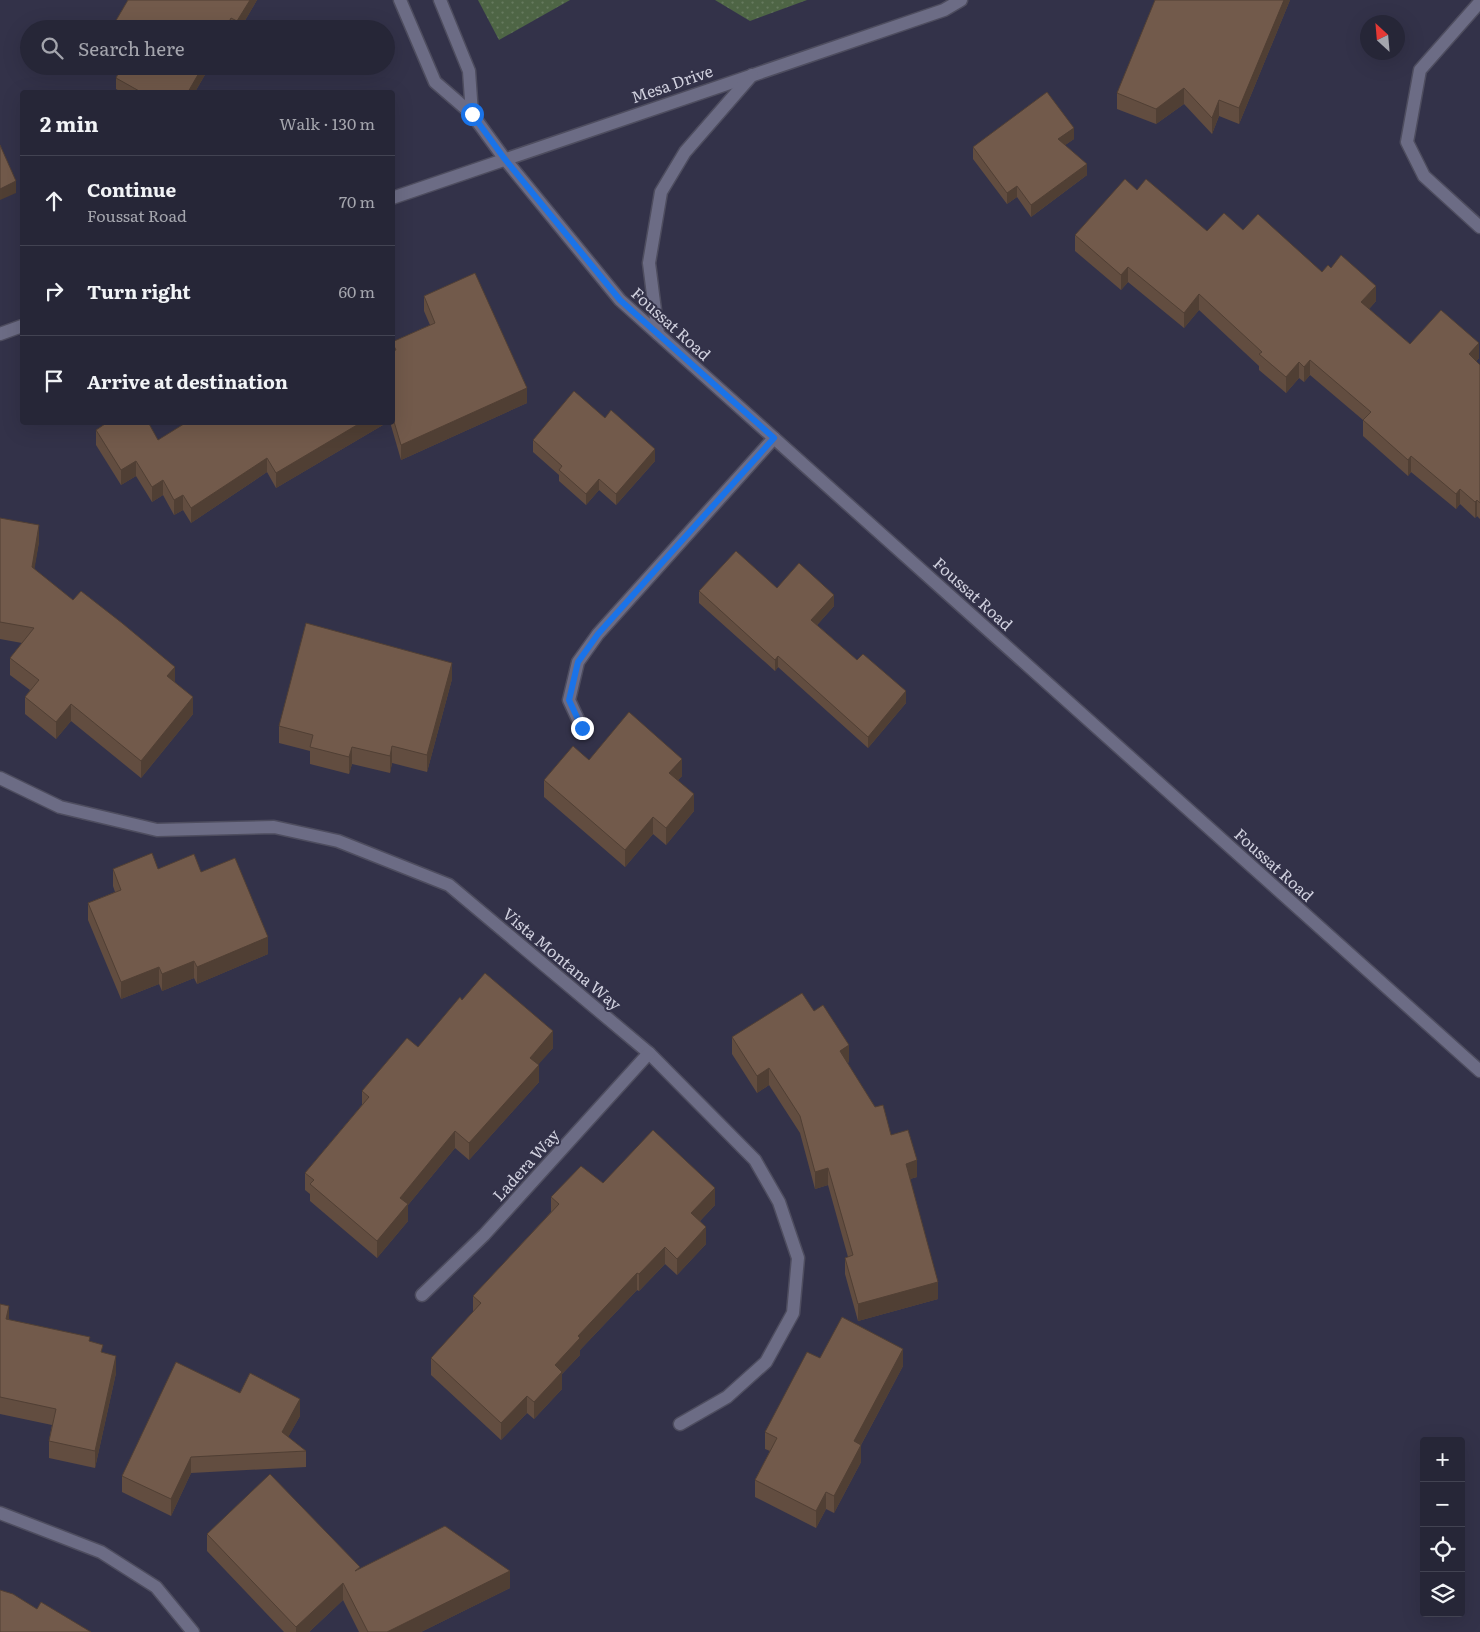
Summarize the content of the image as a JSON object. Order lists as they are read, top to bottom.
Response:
{
  "streets": {
    "main road": [
      "Mesa Drive",
      "Foussat Road",
      "Vista Montana Way",
      "Ladera Way"
    ]
  },
  "crossings": [
    ["Mesa Drive", "Foussat Road"],
    ["Vista Montana Way", "Ladera Way"]
  ],
  "north": "top left",
  "page": {
    "search": "Search here",
    "heading": ["2 min", "Walk · 130 m"],
    "list": [
      ["Continue", "Foussat Road", "70 m"],
      ["Turn right", "60 m"],
      "Arrive at destination"
    ],
    "map_buttons": ["+", "−"]
  }
}
